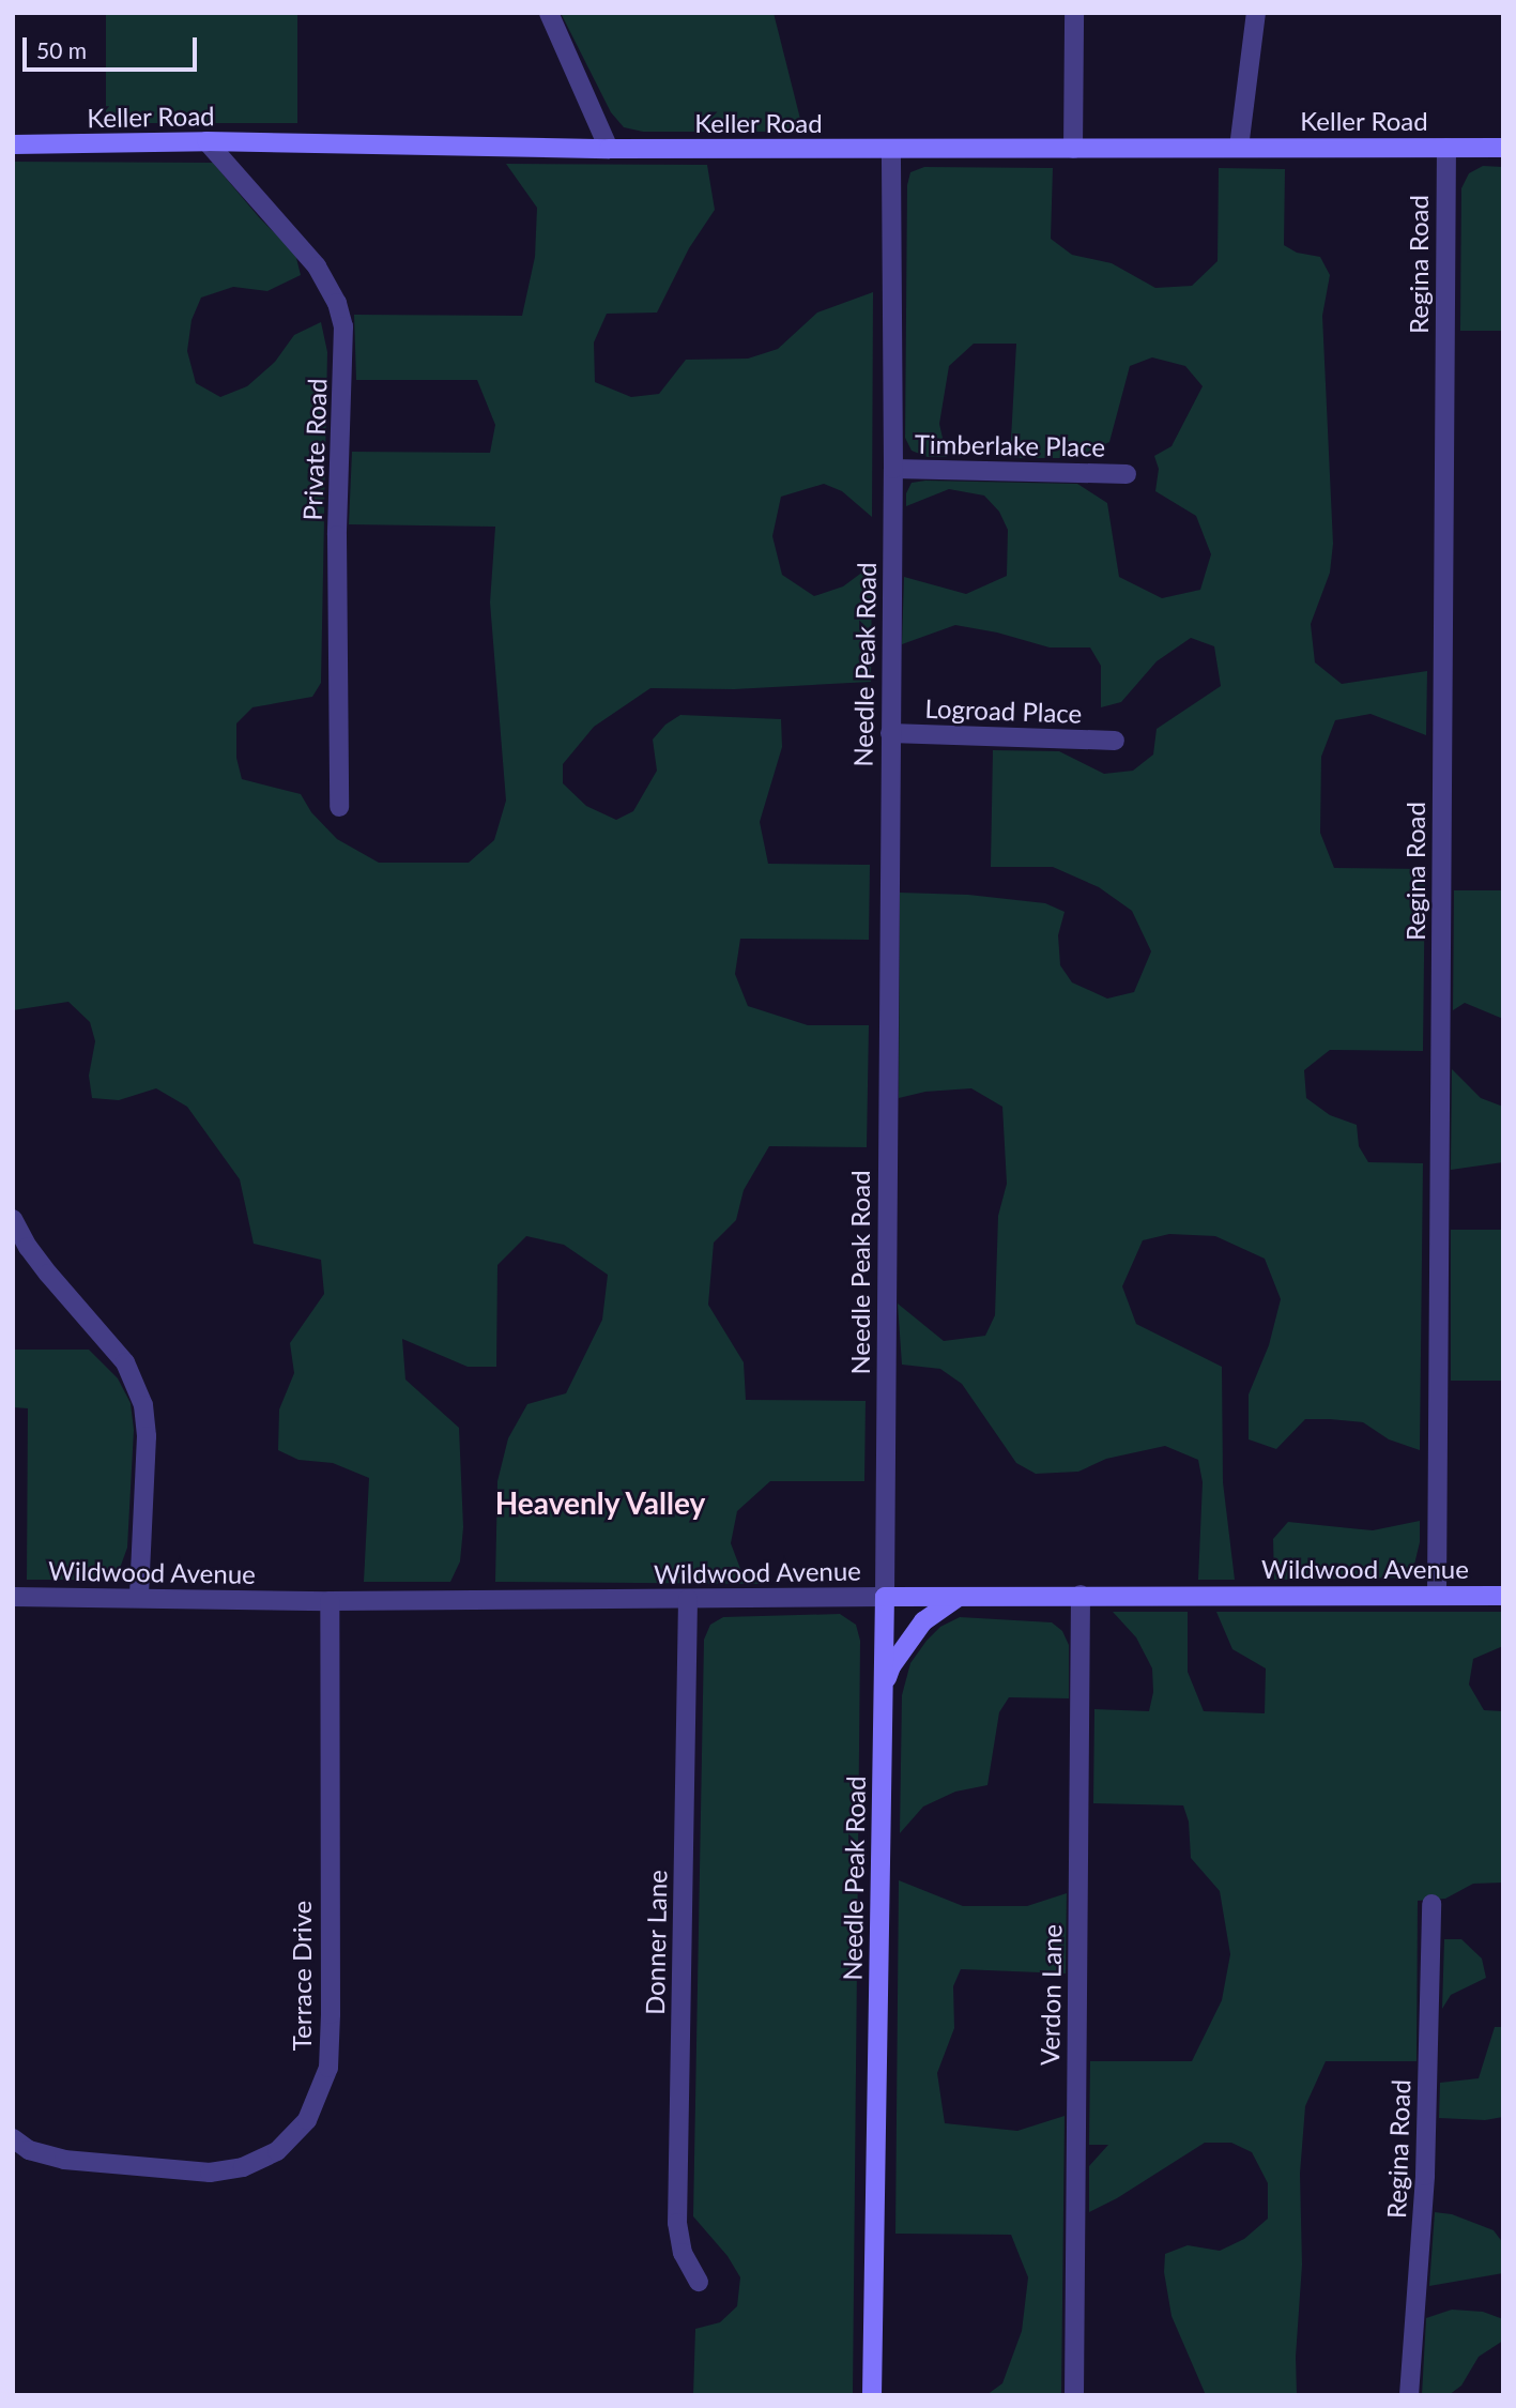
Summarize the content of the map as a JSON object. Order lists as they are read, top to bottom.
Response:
{
  "streets": {
    "street": [
      "Keller Road",
      "Regina Road",
      "Timberlake Place",
      "Private Road",
      "Needle Peak Road",
      "Logroad Place",
      "Wildwood Avenue",
      "Donner Lane",
      "Terrace Drive",
      "Verdon Lane"
    ]
  },
  "crossings": [
    ["Keller Road", "Regina Road"],
    ["Keller Road", "Private Road"],
    ["Keller Road", "Needle Peak Road"],
    ["Regina Road", "Wildwood Avenue"],
    ["Timberlake Place", "Needle Peak Road"],
    ["Needle Peak Road", "Logroad Place"],
    ["Needle Peak Road", "Wildwood Avenue"],
    ["Wildwood Avenue", "Donner Lane"],
    ["Wildwood Avenue", "Terrace Drive"],
    ["Wildwood Avenue", "Verdon Lane"]
  ],
  "districts": ["Heavenly Valley"],
  "scale_bar": "50 m"
}
